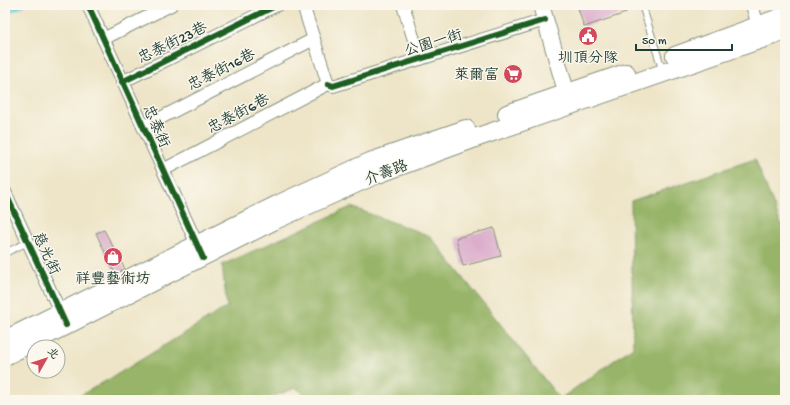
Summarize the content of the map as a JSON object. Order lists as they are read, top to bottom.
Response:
{
  "streets": {
    "main road": ["介壽路"],
    "street": [
      "忠泰街23巷",
      "公園一街",
      "忠泰街16巷",
      "忠泰街6巷",
      "忠泰街",
      "慈光街"
    ]
  },
  "crossings": [
    ["忠泰街23巷", "忠泰街"],
    ["公園一街", "忠泰街6巷"],
    ["忠泰街16巷", "忠泰街"],
    ["忠泰街6巷", "忠泰街"],
    ["忠泰街", "介壽路"],
    ["介壽路", "慈光街"]
  ],
  "places": {
    "public building": ["圳頂分隊"],
    "supermarket": ["萊爾富"],
    "shop": ["祥豐藝術坊"]
  },
  "scale_bar": "50 m",
  "north": "top right"
}
